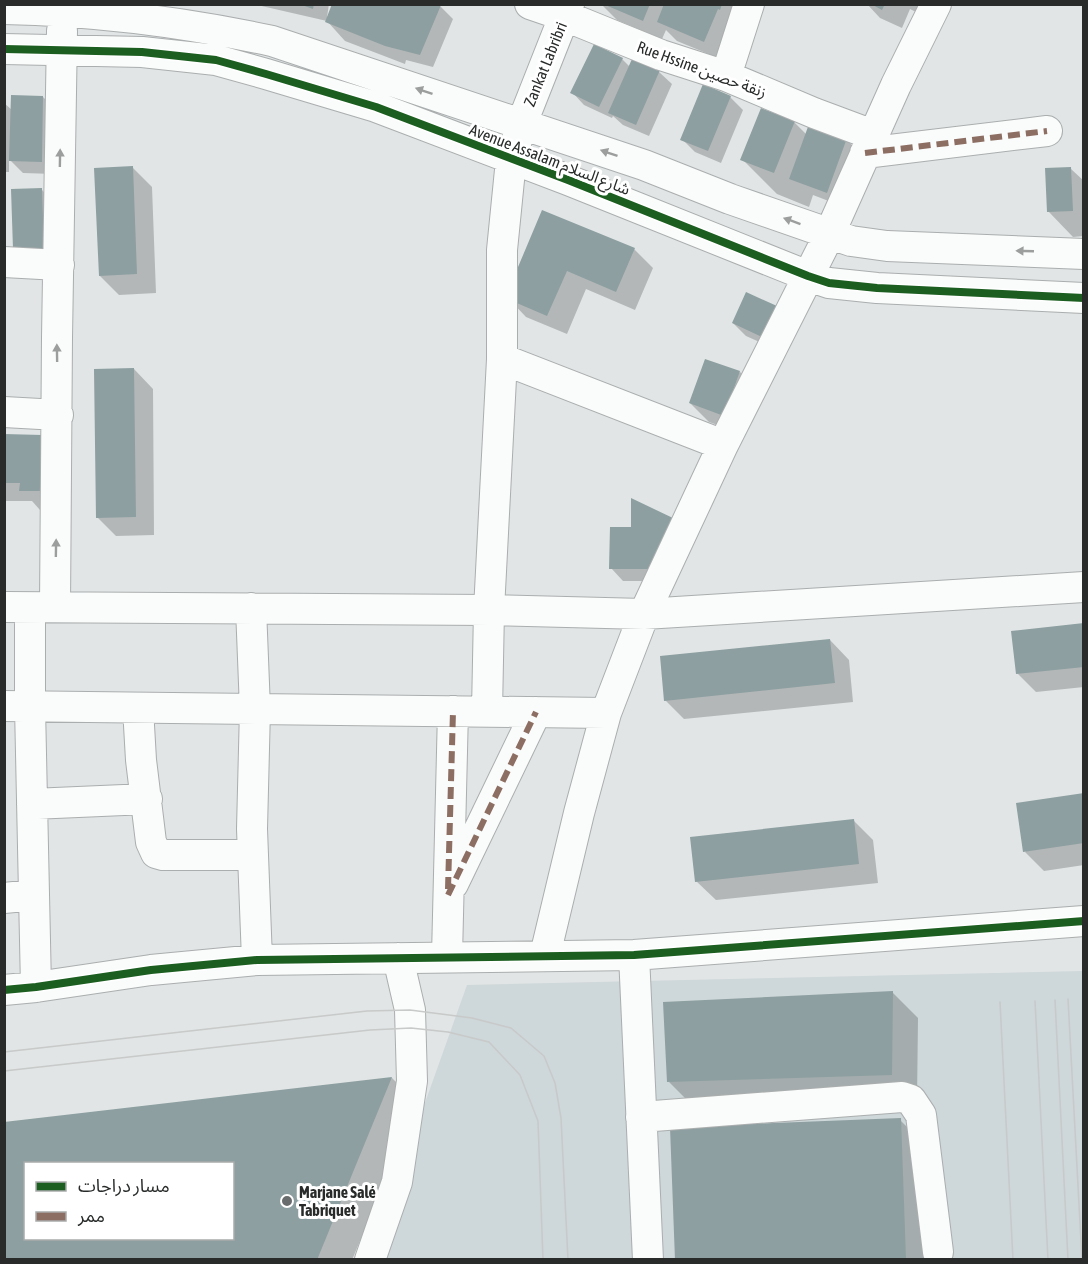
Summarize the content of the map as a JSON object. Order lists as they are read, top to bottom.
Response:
{
  "streets": {
    "street": ["Zankat Labribri", "Rue Hssine زنقة حصين", "Avenue Assalam شارع السلام"]
  },
  "crossings": [
    ["Zankat Labribri", "Rue Hssine زنقة حصين"],
    ["Zankat Labribri", "Avenue Assalam شارع السلام"]
  ],
  "places": ["Marjane Salé Tabriquet"],
  "legend": ["مسار دراجات", "ممر"]
}
